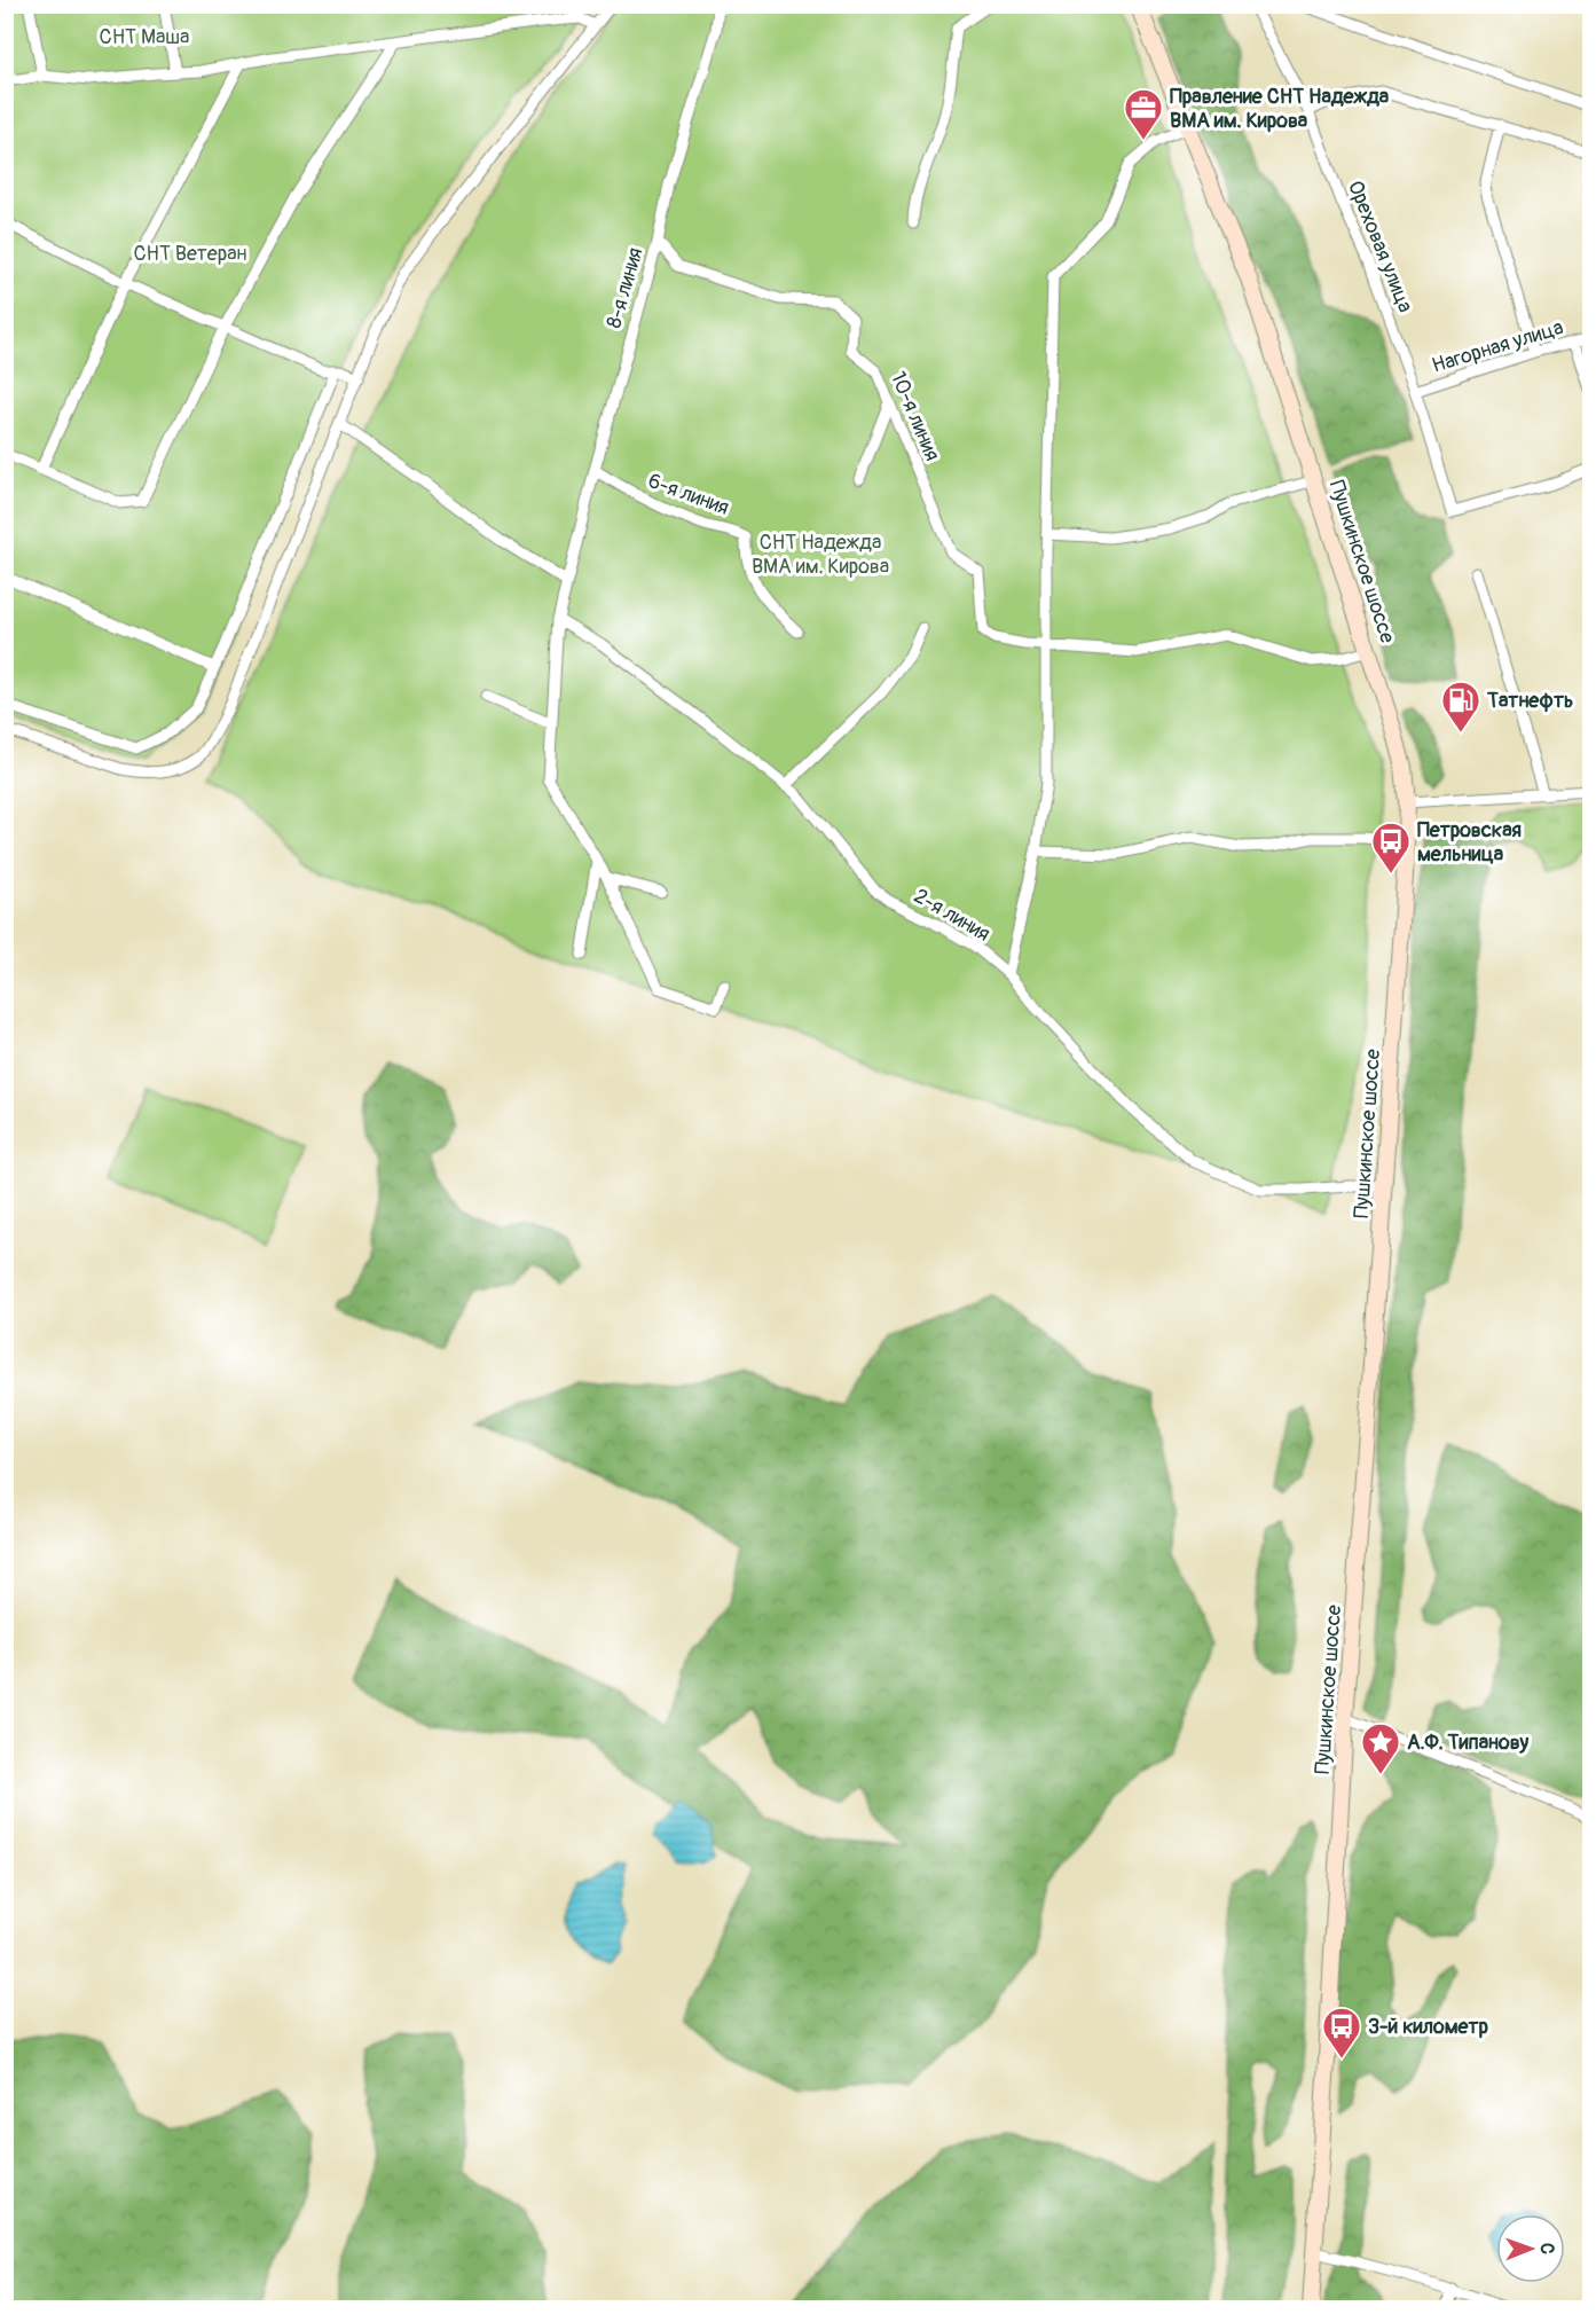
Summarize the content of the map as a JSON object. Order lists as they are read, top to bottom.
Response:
{
  "streets": {
    "main road": ["Пушкинское шоссе"],
    "street": [
      "Ореховая улица",
      "8-я линия",
      "Нагорная улица",
      "10-я линия",
      "6-я линия",
      "2-я линия"
    ]
  },
  "crossings": [
    ["Ореховая улица", "Нагорная улица"],
    ["8-я линия", "10-я линия"],
    ["8-я линия", "6-я линия"],
    ["Пушкинское шоссе", "2-я линия"]
  ],
  "parks": ["СНТ Маша", "СНТ Ветеран", "СНТ Надежда ВМА им. Кирова"],
  "places": {
    "office": ["Правление СНТ Надежда ВМА им. Кирова"],
    "fuel station": ["Татнефть"],
    "bus stop": ["Петровская мельница", "3-й километр"],
    "place": ["А.Ф. Типанову"]
  },
  "north": "right"
}
